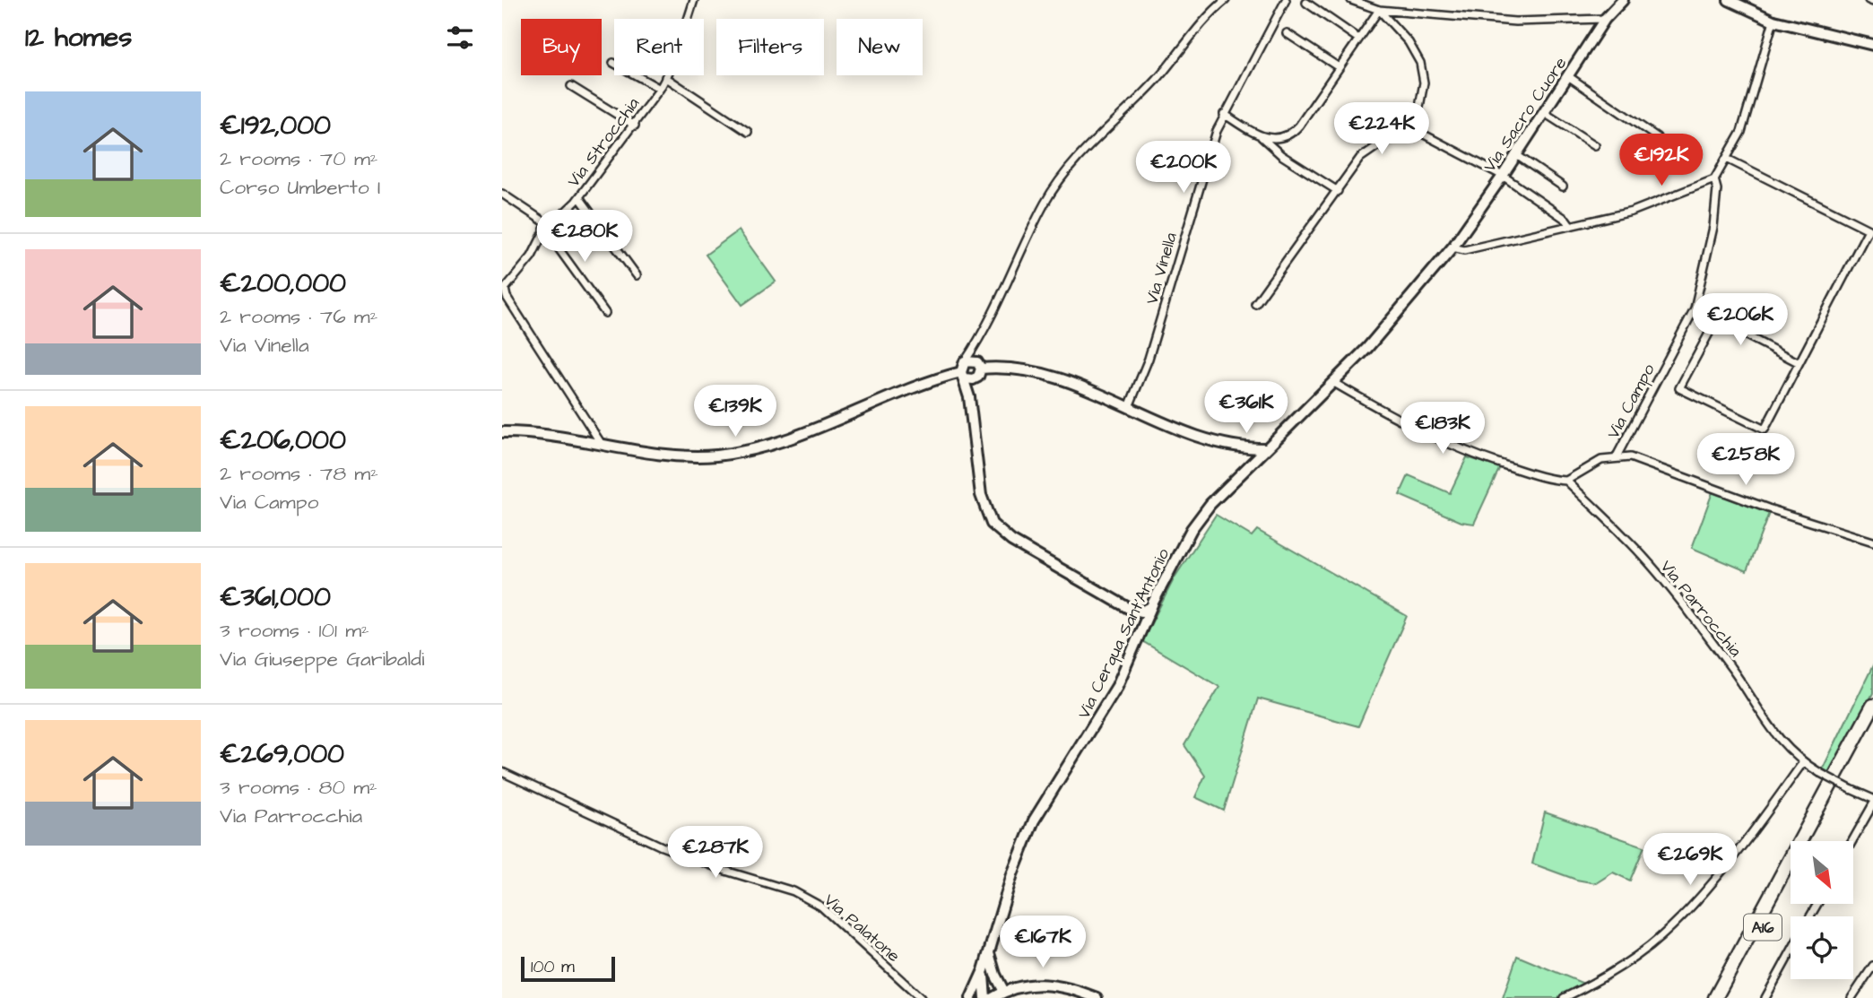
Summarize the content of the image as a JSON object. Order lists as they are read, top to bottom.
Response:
{
  "streets": {
    "highway": ["A16"],
    "street": [
      "Via Sacro Cuore",
      "Via Strocchia",
      "Via Vinella",
      "Via Campo",
      "Via Parrocchia",
      "Via Cerqua Sant'Antonio",
      "Via Palatone"
    ]
  },
  "crossings": [
    ["Via Sacro Cuore", "Via Cerqua Sant'Antonio"],
    ["Via Campo", "Via Parrocchia"]
  ],
  "scale_bar": "100 m",
  "north": "bottom right",
  "page": {
    "heading": "12 homes",
    "chip": [
      "Buy",
      "Rent",
      "Filters",
      "New"
    ],
    "list": [
      {
        "name": "€192,000",
        "note": "2 rooms · 70 m² · Corso Umberto I"
      },
      {
        "name": "€200,000",
        "note": "2 rooms · 76 m² · Via Vinella"
      },
      {
        "name": "€206,000",
        "note": "2 rooms · 78 m² · Via Campo"
      },
      {
        "name": "€361,000",
        "note": "3 rooms · 101 m² · Via Giuseppe Garibaldi"
      },
      {
        "name": "€269,000",
        "note": "3 rooms · 80 m² · Via Parrocchia"
      }
    ],
    "price": [
      "€224K",
      "€192K",
      "€200K",
      "€280K",
      "€206K",
      "€361K",
      "€139K",
      "€183K",
      "€258K",
      "€287K",
      "€269K",
      "€167K"
    ],
    "scale": "100 m"
  }
}
